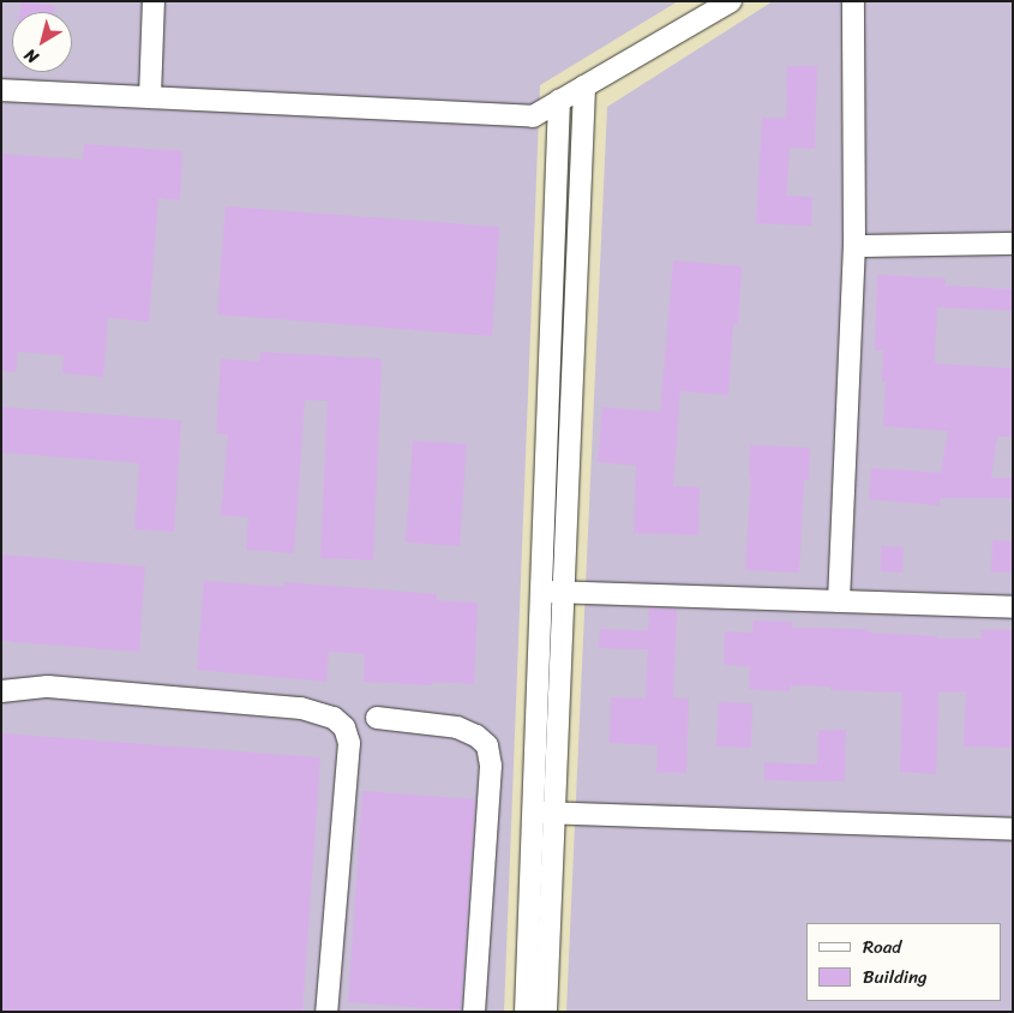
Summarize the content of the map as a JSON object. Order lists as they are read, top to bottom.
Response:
{
  "legend": ["Road", "Building"],
  "north": "bottom left"
}
